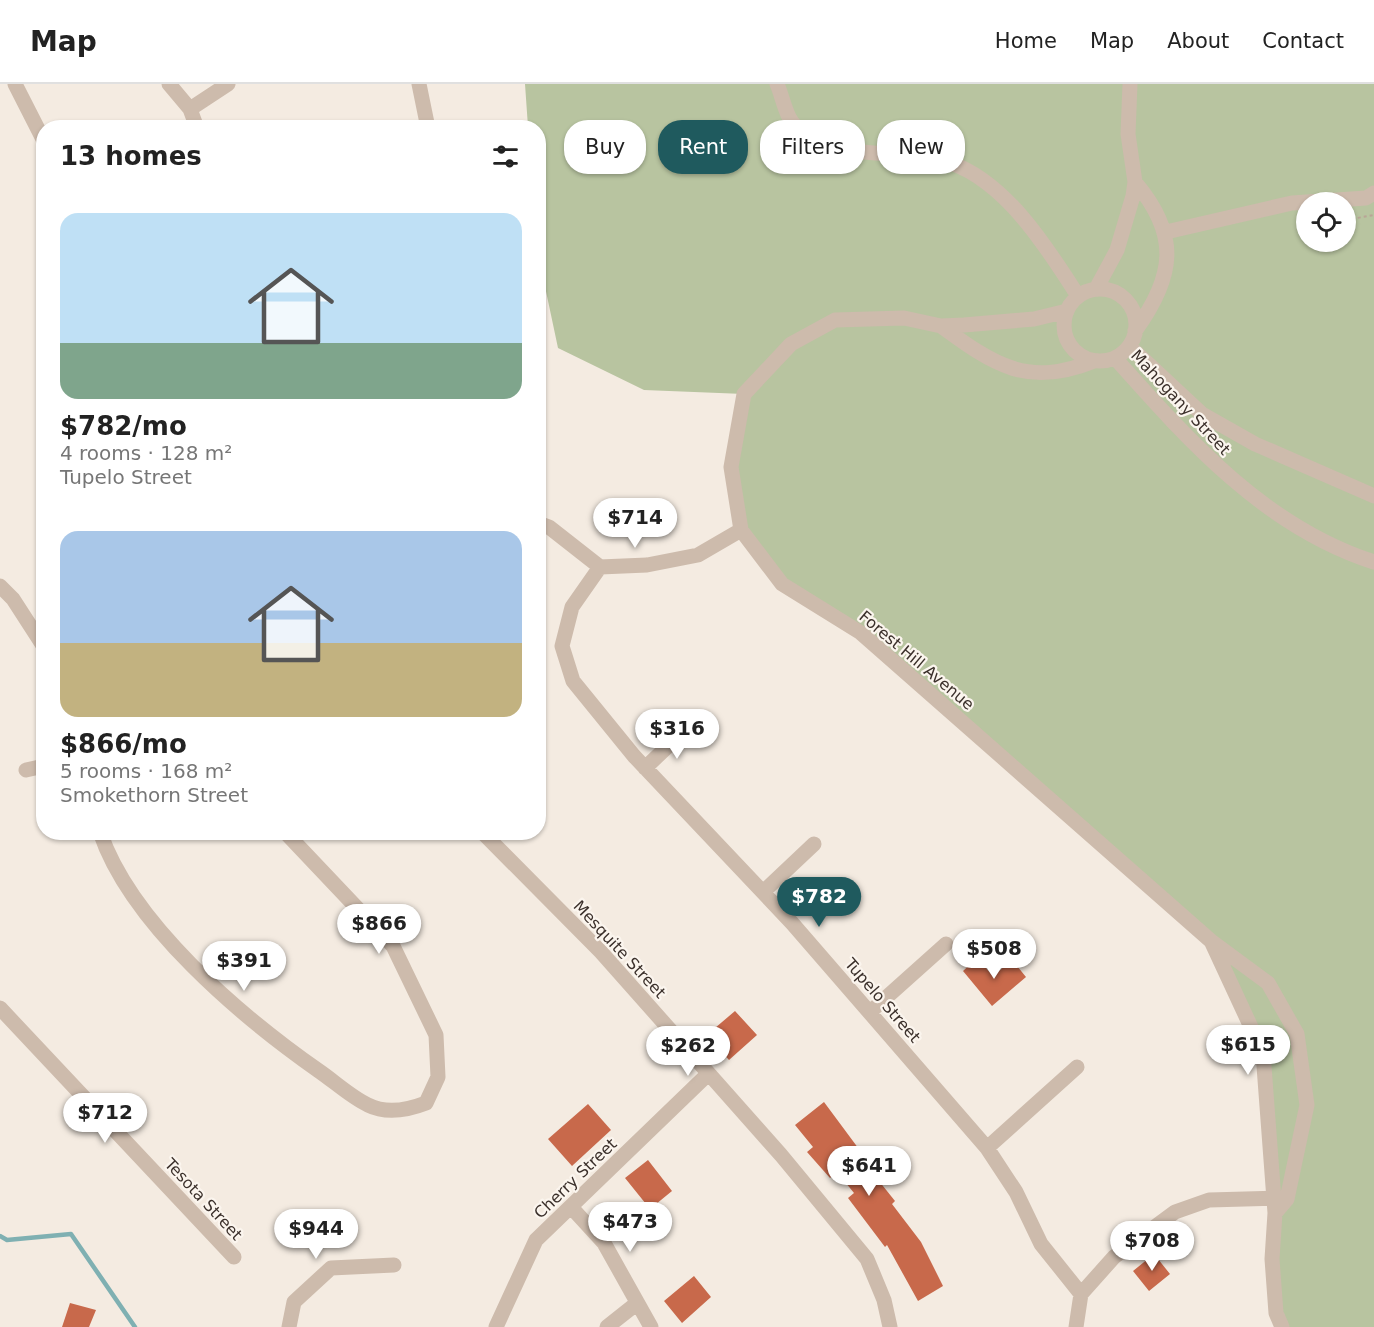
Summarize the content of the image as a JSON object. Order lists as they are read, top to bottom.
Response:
{
  "streets": {
    "street": [
      "Mahogany Street",
      "Forest Hill Avenue",
      "Mesquite Street",
      "Tupelo Street",
      "Cherry Street",
      "Tesota Street"
    ]
  },
  "crossings": [
    ["Mahogany Street", "Forest Hill Avenue"],
    ["Mesquite Street", "Cherry Street"]
  ],
  "page": {
    "header": "Map",
    "nav": [
      "Home",
      "Map",
      "About",
      "Contact"
    ],
    "chip": [
      "Buy",
      "Rent",
      "Filters",
      "New"
    ],
    "heading": "13 homes",
    "list": [
      {
        "name": "$782/mo",
        "note": "4 rooms · 128 m² · Tupelo Street"
      },
      {
        "name": "$866/mo",
        "note": "5 rooms · 168 m² · Smokethorn Street"
      }
    ],
    "price": [
      "$714",
      "$316",
      "$782",
      "$866",
      "$508",
      "$391",
      "$615",
      "$262",
      "$712",
      "$641",
      "$473",
      "$944",
      "$708"
    ]
  }
}
